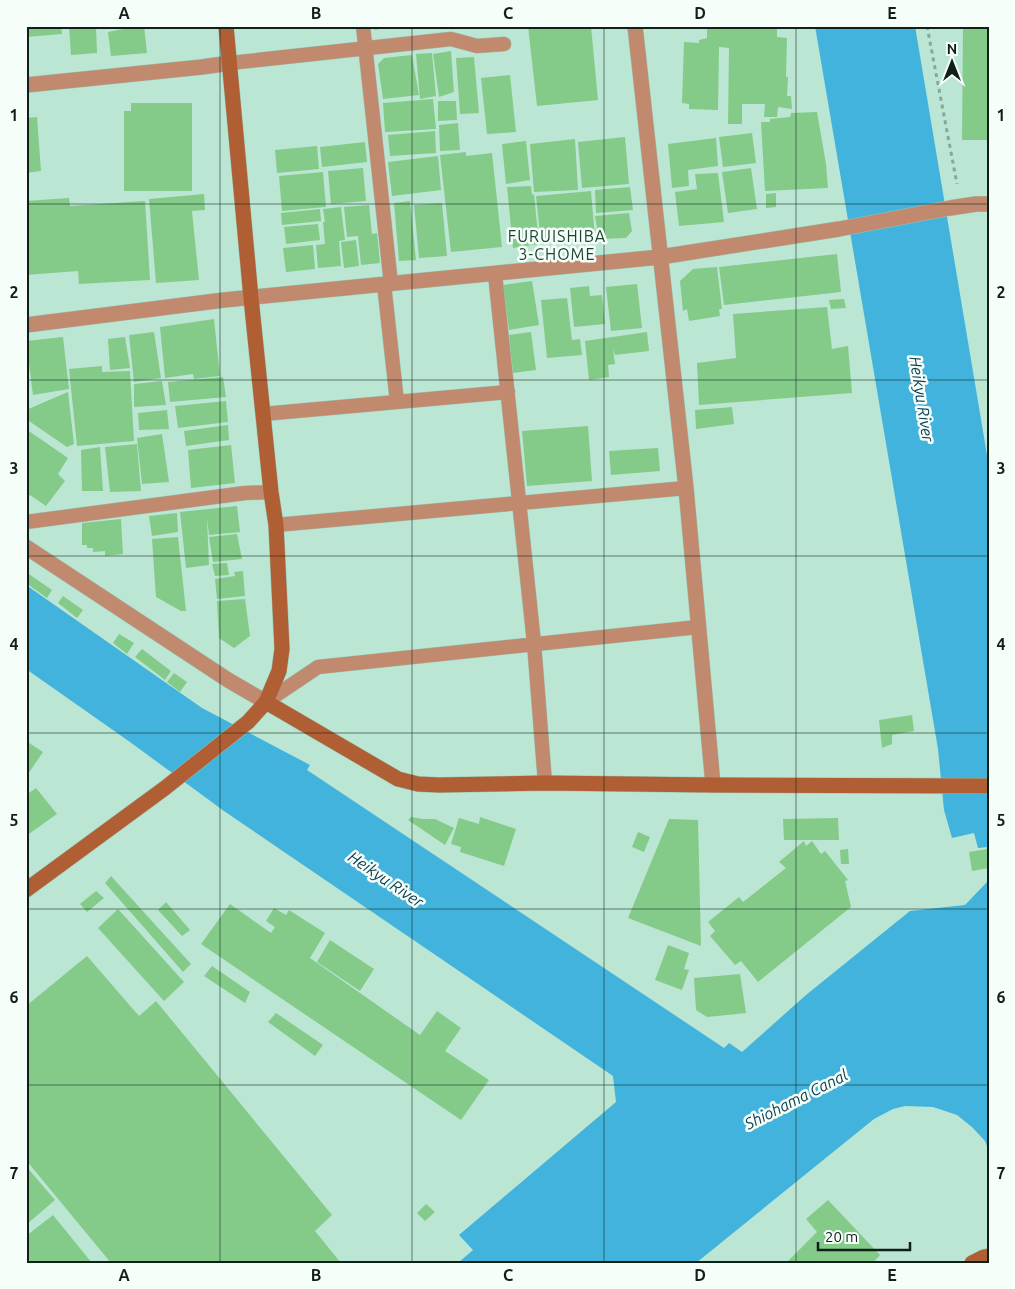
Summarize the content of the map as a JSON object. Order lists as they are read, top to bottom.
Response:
{
  "districts": ["FURUISHIBA 3-CHOME"],
  "water": ["Heikyu River", "Shiohama Canal"],
  "scale_bar": "20 m",
  "north": "top",
  "grid": {
    "columns": [
      "A",
      "B",
      "C",
      "D",
      "E"
    ],
    "rows": [
      "1",
      "2",
      "3",
      "4",
      "5",
      "6",
      "7"
    ]
  }
}
